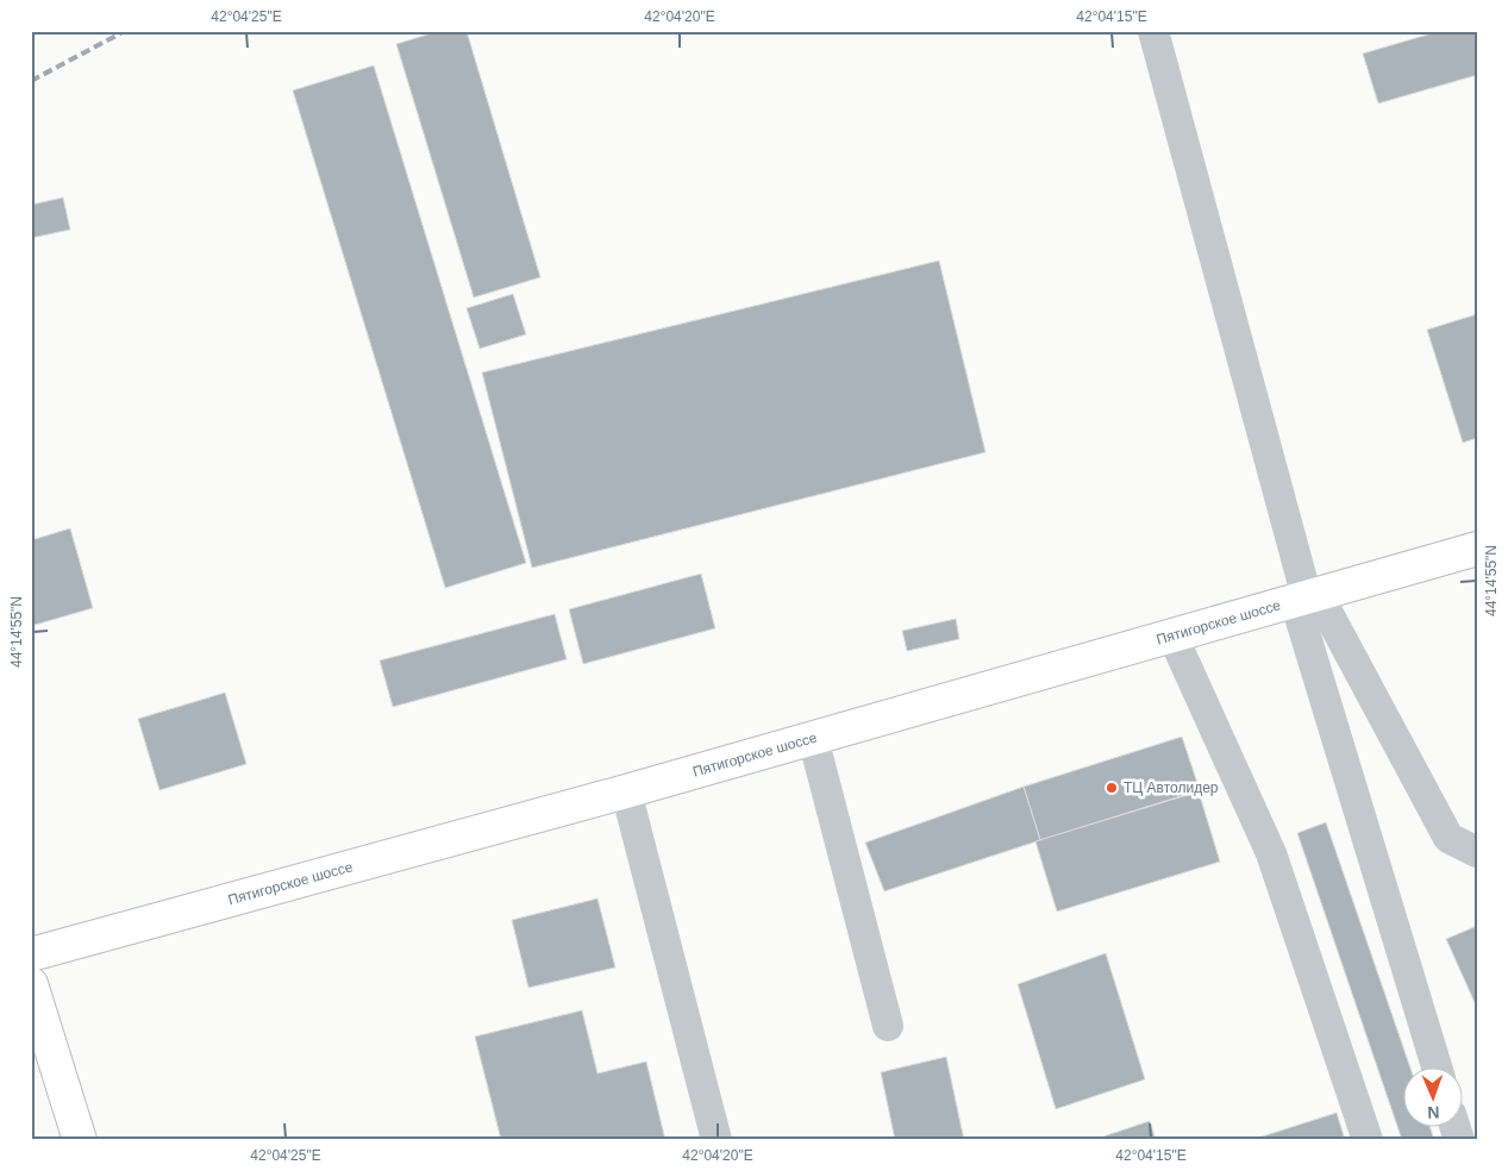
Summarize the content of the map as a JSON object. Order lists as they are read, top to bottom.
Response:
{
  "streets": {
    "main road": ["Пятигорское шоссе"]
  },
  "places": ["ТЦ Автолидер"],
  "north": "bottom",
  "coordinates": [
    "42°04'25\"E",
    "42°04'20\"E",
    "42°04'15\"E",
    "44°14'55\"N"
  ]
}
